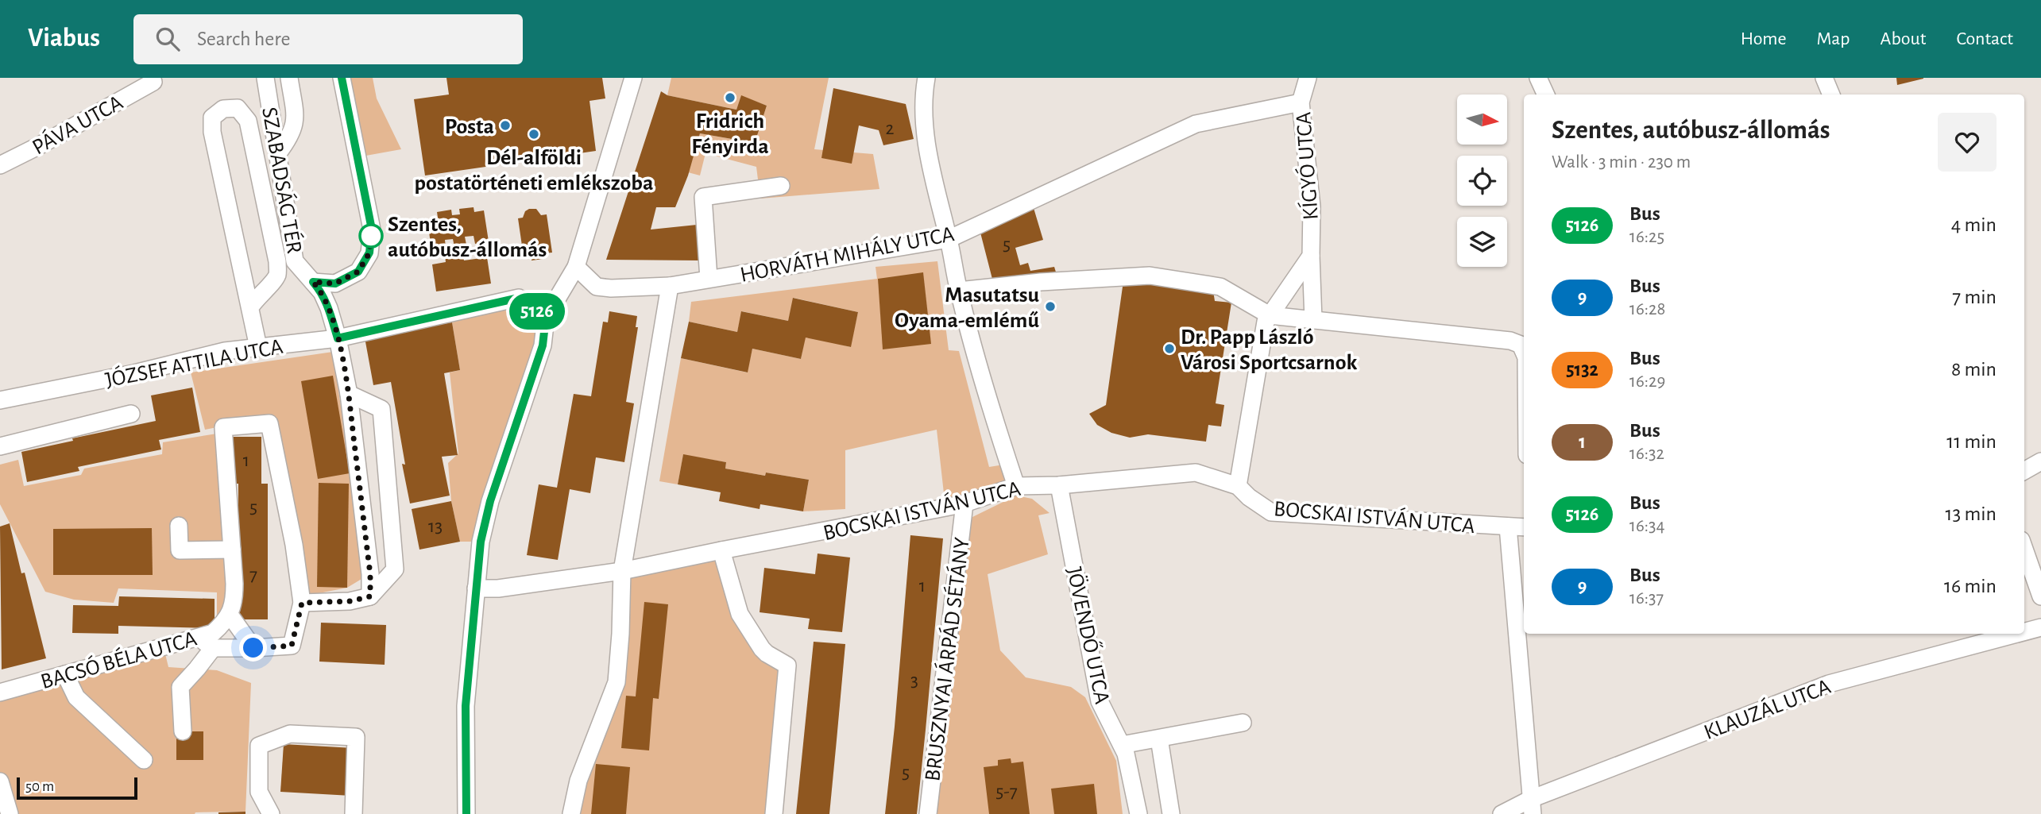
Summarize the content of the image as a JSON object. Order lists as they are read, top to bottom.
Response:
{
  "streets": {
    "street": [
      "PÁVA UTCA",
      "KÍGYÓ UTCA",
      "SZABADSÁG TÉR",
      "HORVÁTH MIHÁLY UTCA",
      "JÓZSEF ATTILA UTCA",
      "BOCSKAI ISTVÁN UTCA",
      "JÖVENDŐ UTCA",
      "BACSÓ BÉLA UTCA",
      "BRUSZNYAI ÁRPÁD SÉTÁNY",
      "KLAUZÁL UTCA"
    ]
  },
  "crossings": [
    ["KÍGYÓ UTCA", "HORVÁTH MIHÁLY UTCA"],
    ["SZABADSÁG TÉR", "JÓZSEF ATTILA UTCA"],
    ["BOCSKAI ISTVÁN UTCA", "JÖVENDŐ UTCA"],
    ["BOCSKAI ISTVÁN UTCA", "BRUSZNYAI ÁRPÁD SÉTÁNY"]
  ],
  "places": [
    "Fridrich Fényirda",
    "Posta",
    "Dél-alföldi postatörténeti emlékszoba",
    "Szentes, autóbusz-állomás",
    "Masutatsu Oyama-emlémű",
    "Dr. Papp László Városi Sportcsarnok"
  ],
  "lines": ["bus line 5126"],
  "house_numbers": [
    "2",
    "5",
    "1",
    "5",
    "13",
    "7",
    "1",
    "3",
    "5",
    "5-7"
  ],
  "scale_bar": "50 m",
  "north": "right",
  "page": {
    "header": "Viabus",
    "search": "Search here",
    "nav": [
      "Home",
      "Map",
      "About",
      "Contact"
    ],
    "on_map": "5126",
    "heading": ["Szentes, autóbusz-állomás", "Walk · 3 min · 230 m"],
    "list": [
      {
        "mark": "5126",
        "name": "Bus",
        "note": "16:25",
        "value": "4 min"
      },
      {
        "mark": "9",
        "name": "Bus",
        "note": "16:28",
        "value": "7 min"
      },
      {
        "mark": "5132",
        "name": "Bus",
        "note": "16:29",
        "value": "8 min"
      },
      {
        "mark": "1",
        "name": "Bus",
        "note": "16:32",
        "value": "11 min"
      },
      {
        "mark": "5126",
        "name": "Bus",
        "note": "16:34",
        "value": "13 min"
      },
      {
        "mark": "9",
        "name": "Bus",
        "note": "16:37",
        "value": "16 min"
      }
    ],
    "scale": "50 m"
  }
}
